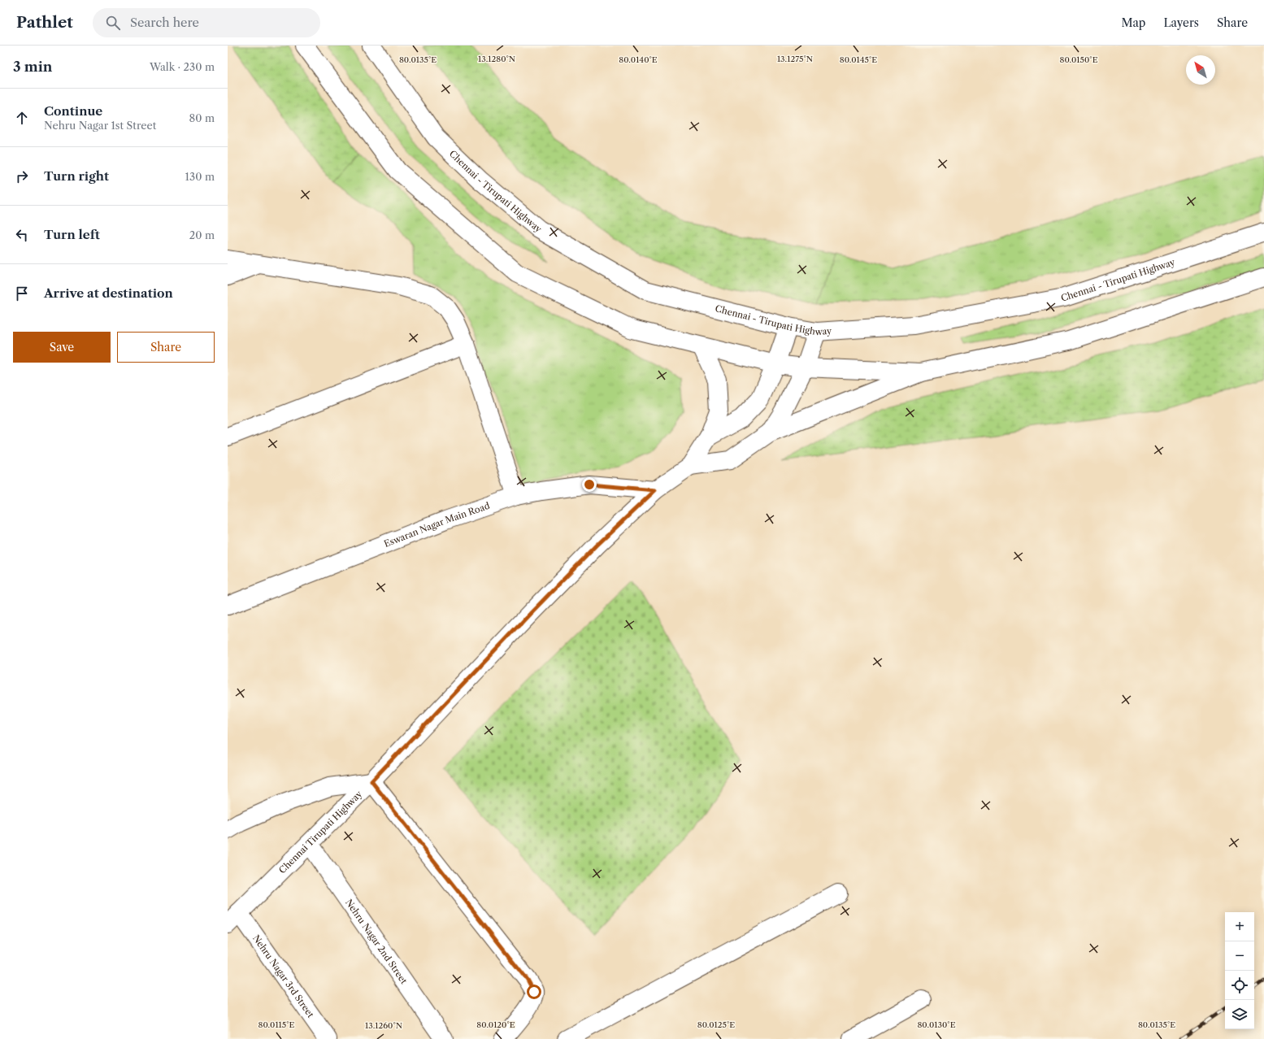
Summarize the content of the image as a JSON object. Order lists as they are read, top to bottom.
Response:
{
  "streets": {
    "main road": [
      "Chennai - Tirupati Highway",
      "Eswaran Nagar Main Road",
      "Chennai Tirupati Highway",
      "Nehru Nagar 2nd Street",
      "Nehru Nagar 3rd Street"
    ]
  },
  "crossings": [
    ["Eswaran Nagar Main Road", "Chennai Tirupati Highway"],
    ["Chennai Tirupati Highway", "Nehru Nagar 2nd Street"],
    ["Chennai Tirupati Highway", "Nehru Nagar 3rd Street"]
  ],
  "north": "top left",
  "page": {
    "header": "Pathlet",
    "search": "Search here",
    "nav": ["Map", "Layers", "Share"],
    "heading": ["3 min", "Walk · 230 m"],
    "list": [
      ["Continue", "Nehru Nagar 1st Street", "80 m"],
      ["Turn right", "130 m"],
      ["Turn left", "20 m"],
      "Arrive at destination"
    ],
    "buttons": ["Save", "Share"],
    "map_buttons": ["+", "−"]
  },
  "coordinates": [
    "13.1280°N",
    "13.1275°N",
    "80.0135°E",
    "80.0140°E",
    "80.0145°E",
    "80.0150°E",
    "80.0115°E",
    "80.0120°E",
    "80.0125°E",
    "80.0130°E",
    "13.1260°N"
  ]
}
